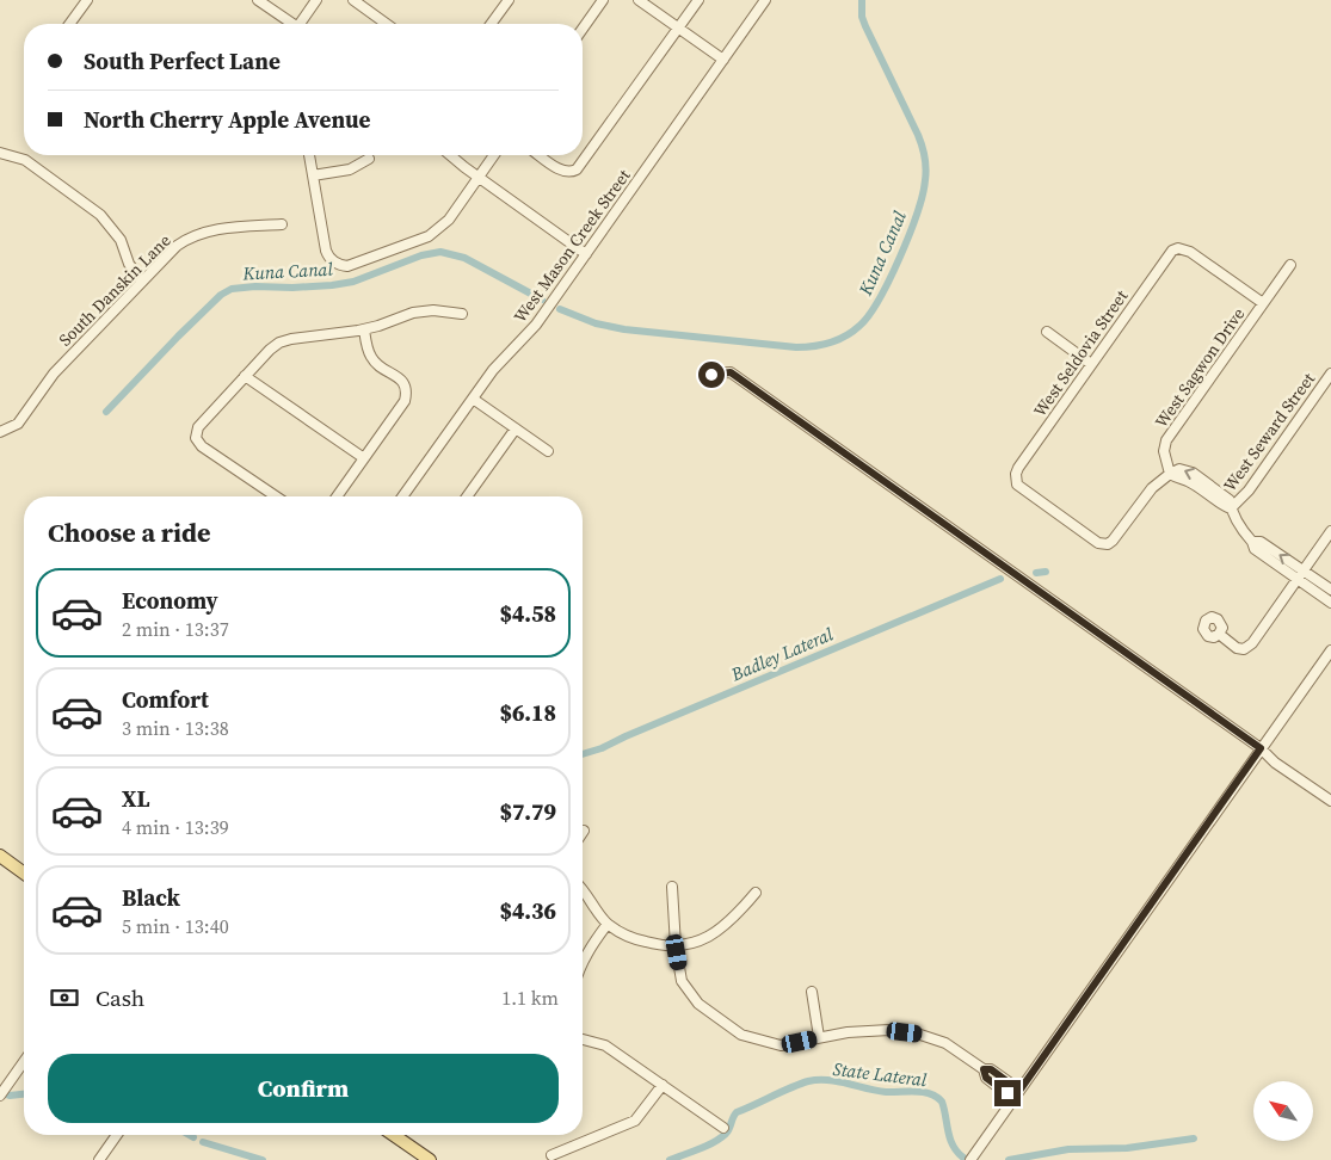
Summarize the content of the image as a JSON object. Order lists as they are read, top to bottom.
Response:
{
  "streets": {
    "street": [
      "West Mason Creek Street",
      "South Danskin Lane",
      "West Seldovia Street",
      "West Sagwon Drive",
      "West Seward Street"
    ]
  },
  "crossings": [
    ["West Seldovia Street", "West Sagwon Drive"]
  ],
  "water": ["Kuna Canal", "Badley Lateral", "State Lateral"],
  "north": "top left",
  "page": {
    "banner": ["South Perfect Lane", "North Cherry Apple Avenue"],
    "heading": "Choose a ride",
    "list": [
      {
        "name": "Economy",
        "note": "2 min · 13:37",
        "value": "$4.58"
      },
      {
        "name": "Comfort",
        "note": "3 min · 13:38",
        "value": "$6.18"
      },
      {
        "name": "XL",
        "note": "4 min · 13:39",
        "value": "$7.79"
      },
      {
        "name": "Black",
        "note": "5 min · 13:40",
        "value": "$4.36"
      }
    ],
    "pay": ["Cash", "1.1 km"],
    "buttons": "Confirm"
  }
}
